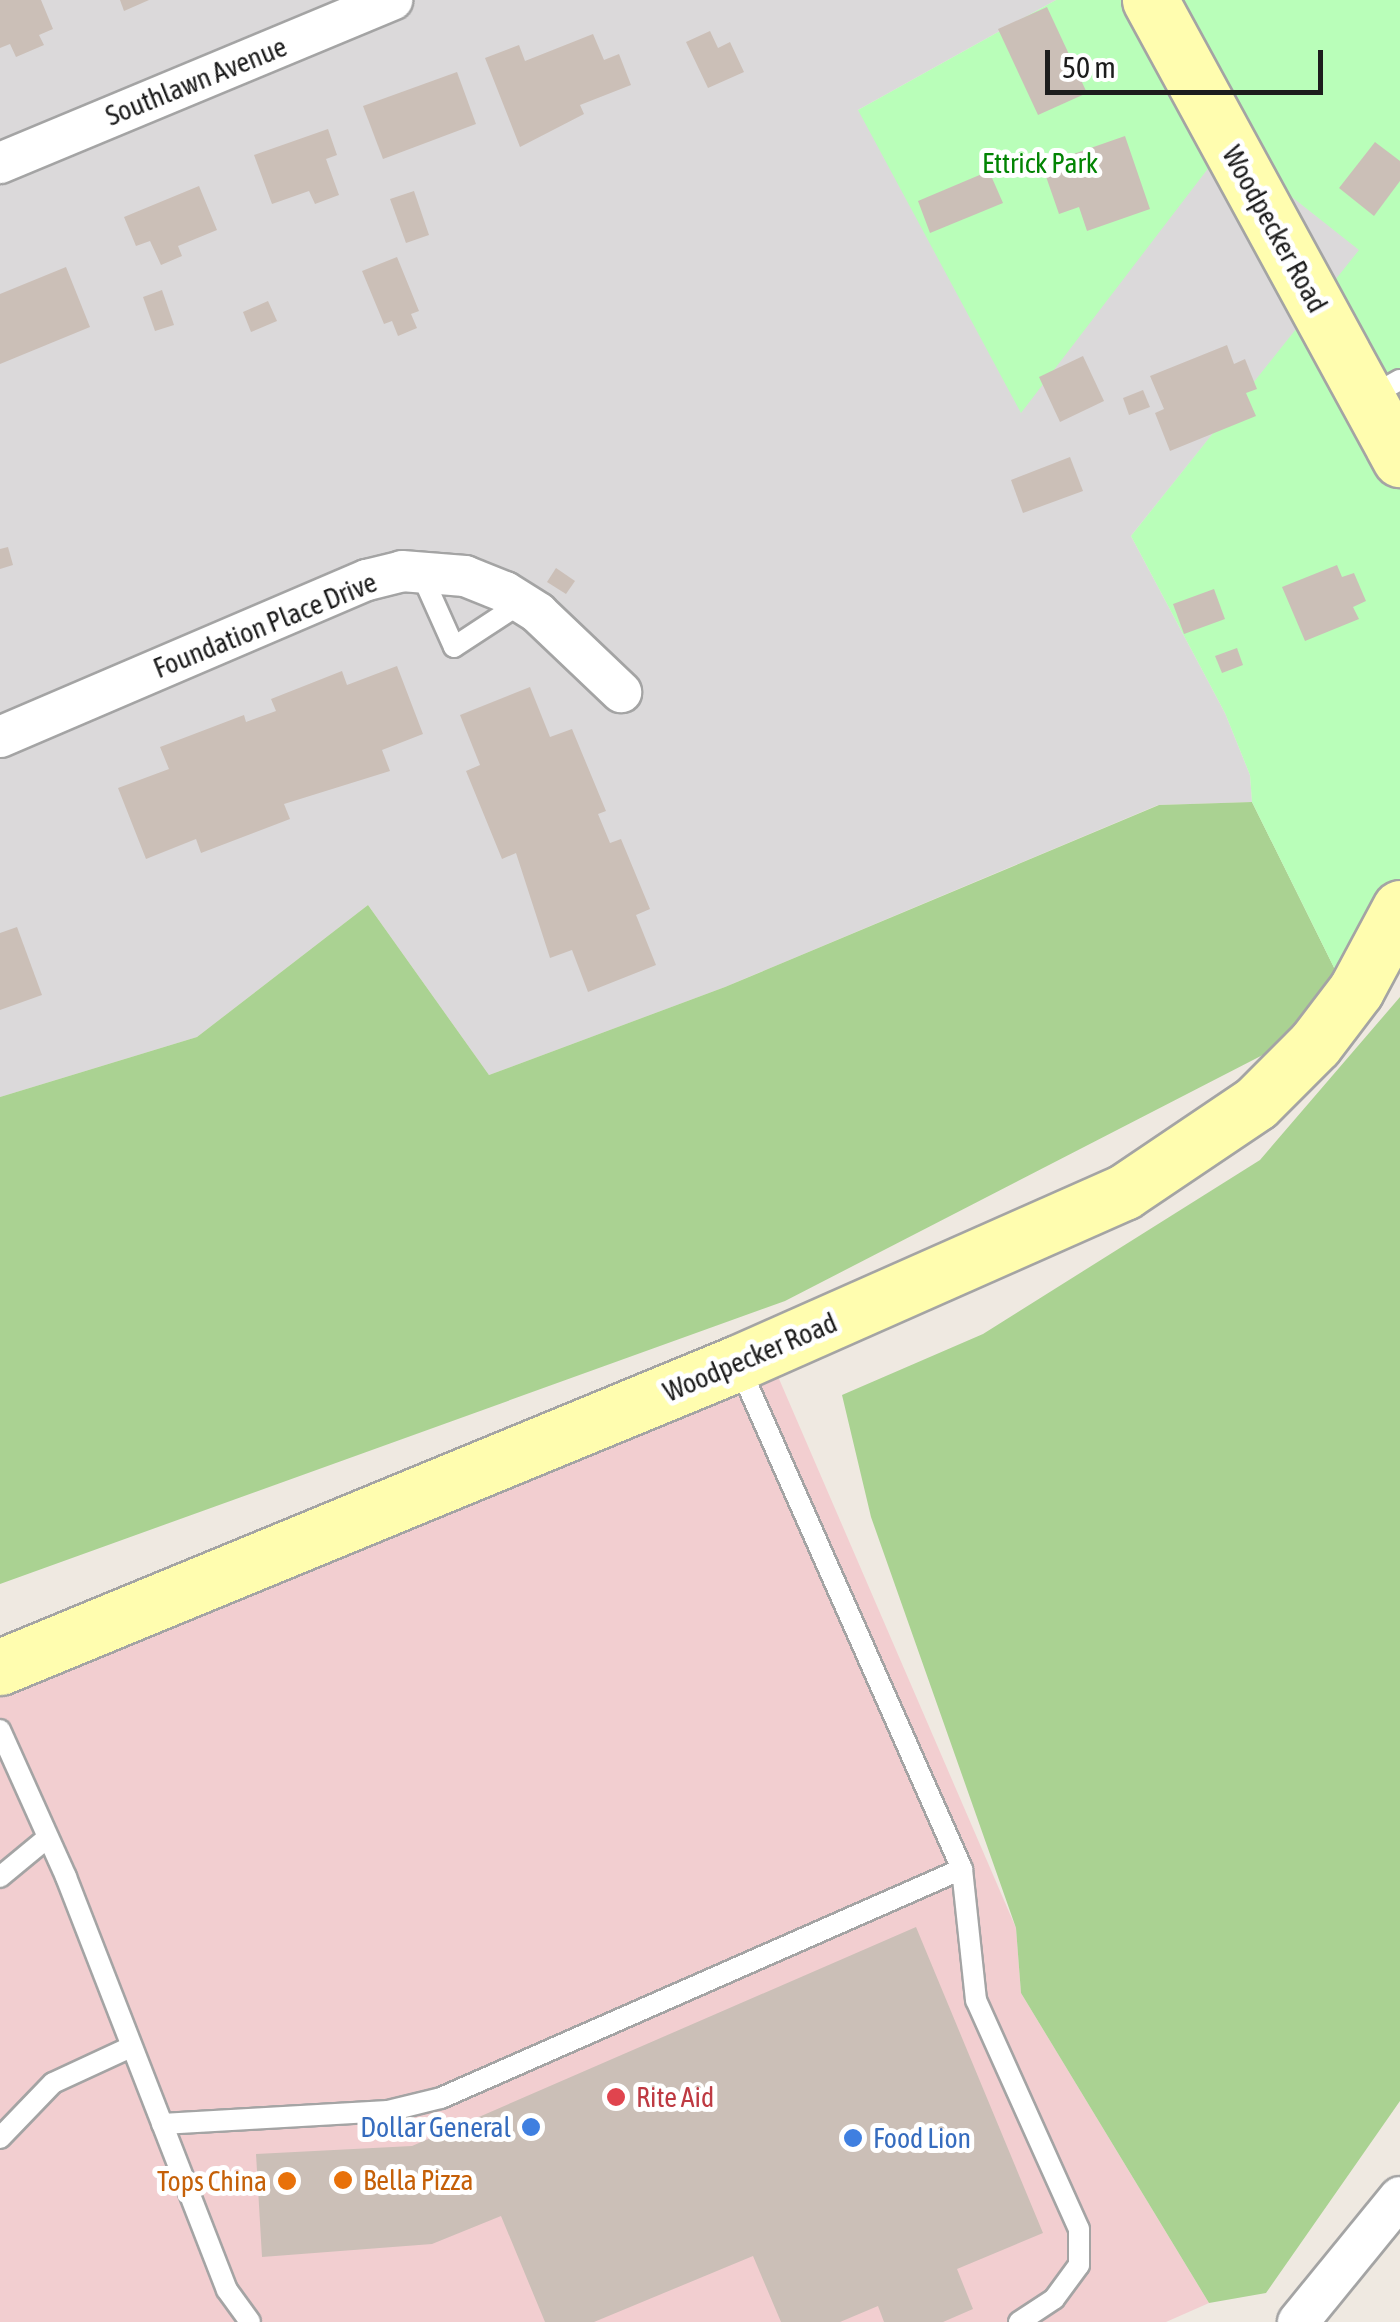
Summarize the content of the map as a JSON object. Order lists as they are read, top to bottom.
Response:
{
  "streets": {
    "main road": ["Woodpecker Road"],
    "street": ["Southlawn Avenue", "Foundation Place Drive"]
  },
  "parks": ["Ettrick Park"],
  "places": [
    "Rite Aid",
    "Dollar General",
    "Food Lion",
    "Bella Pizza",
    "Tops China"
  ],
  "scale_bar": "50 m"
}
